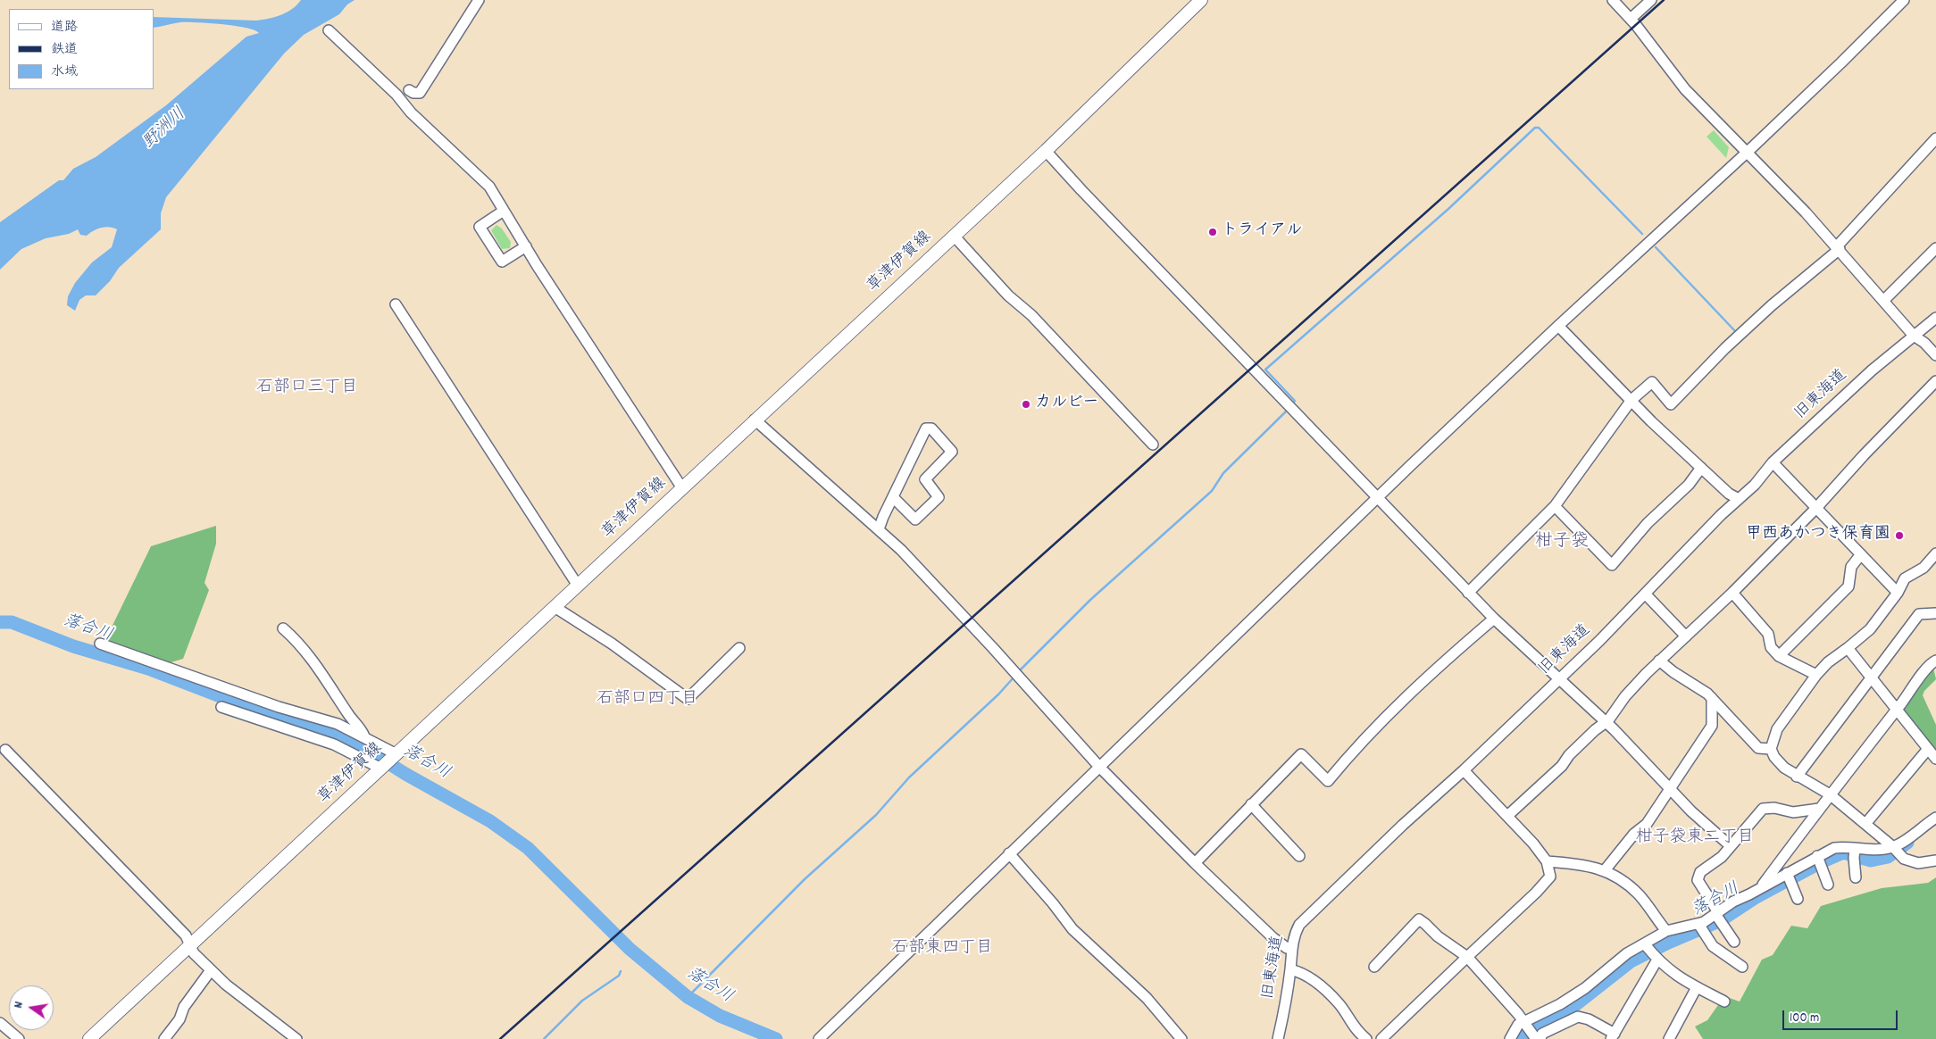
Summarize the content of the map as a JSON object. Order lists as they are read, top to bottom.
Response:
{
  "streets": {
    "main road": ["草津伊賀線"],
    "street": ["旧東海道"]
  },
  "districts": [
    "石部口三丁目",
    "柑子袋",
    "石部口四丁目",
    "柑子袋東二丁目",
    "石部東四丁目"
  ],
  "water": ["野洲川", "落合川"],
  "places": ["トライアル", "カルビー", "甲西あかつき保育園"],
  "legend": ["道路", "鉄道", "水域"],
  "scale_bar": "100 m",
  "north": "left"
}
